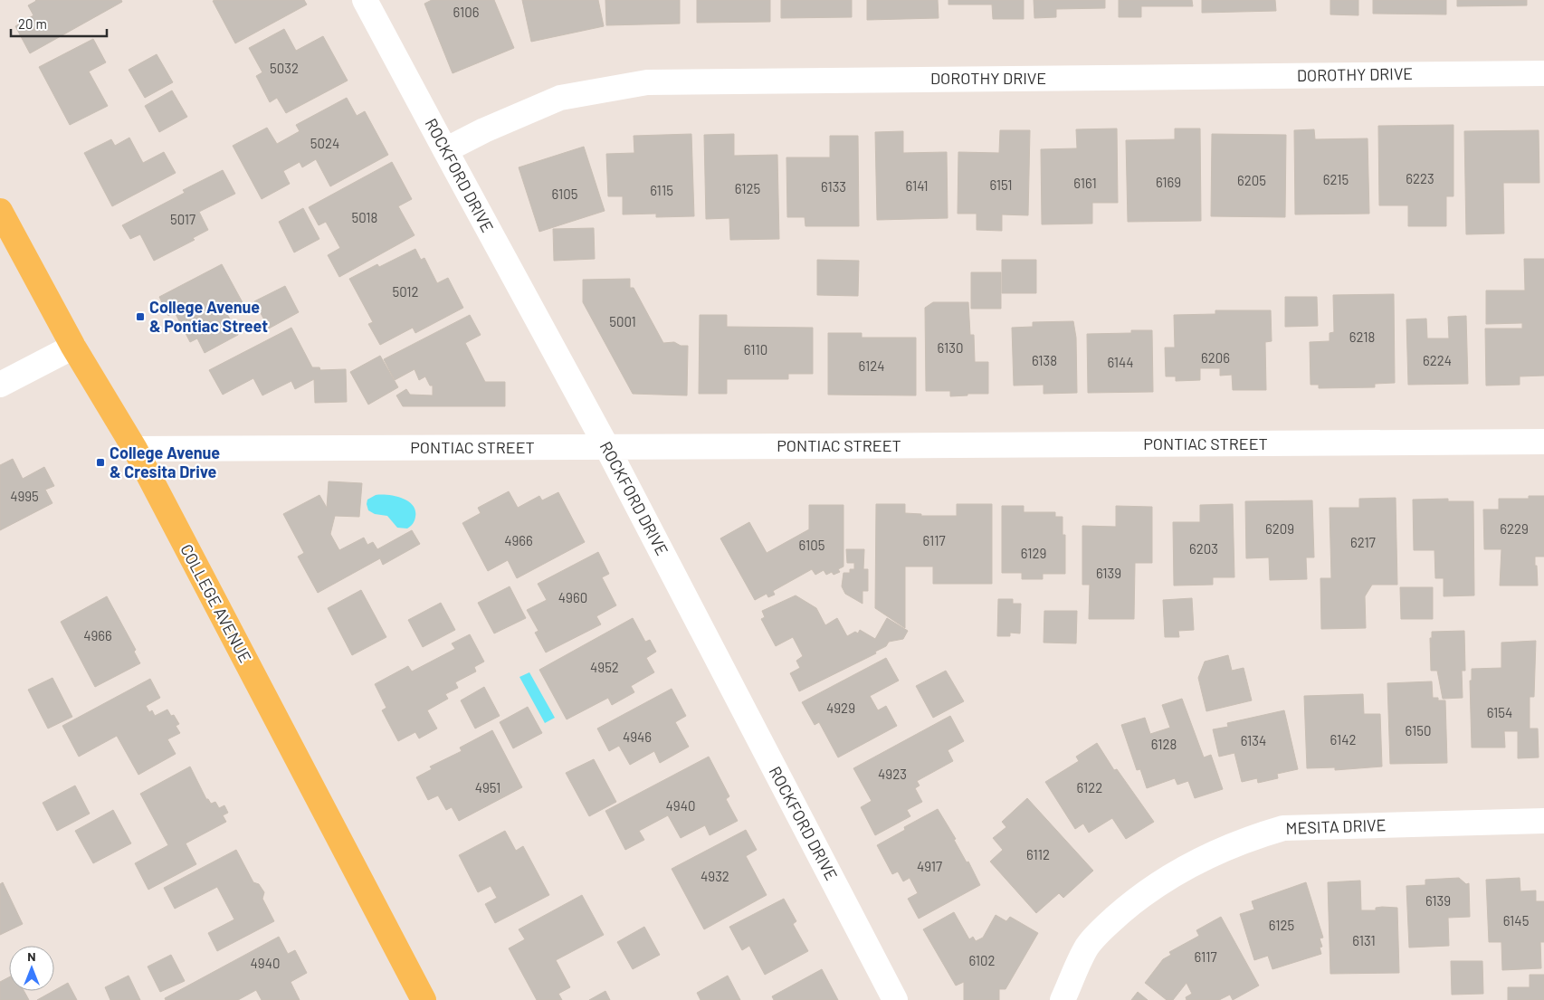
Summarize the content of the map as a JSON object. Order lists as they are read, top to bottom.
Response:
{
  "streets": {
    "main road": ["COLLEGE AVENUE"],
    "street": [
      "DOROTHY DRIVE",
      "ROCKFORD DRIVE",
      "PONTIAC STREET",
      "MESITA DRIVE"
    ]
  },
  "crossings": [
    ["DOROTHY DRIVE", "ROCKFORD DRIVE"],
    ["ROCKFORD DRIVE", "PONTIAC STREET"],
    ["PONTIAC STREET", "COLLEGE AVENUE"]
  ],
  "places": {
    "transit": ["College Avenue & Pontiac Street", "College Avenue & Cresita Drive"]
  },
  "house_numbers": [
    "6106",
    "5032",
    "5024",
    "6223",
    "6215",
    "6205",
    "6169",
    "6161",
    "6151",
    "6141",
    "6133",
    "6125",
    "6115",
    "6105",
    "5018",
    "5017",
    "5012",
    "5001",
    "6218",
    "6130",
    "6110",
    "6206",
    "6138",
    "6224",
    "6144",
    "6124",
    "4995",
    "6209",
    "6229",
    "4966",
    "6117",
    "6217",
    "6105",
    "6203",
    "6129",
    "6139",
    "4960",
    "4966",
    "4952",
    "4929",
    "6154",
    "6150",
    "4946",
    "6142",
    "6134",
    "6128",
    "4923",
    "4951",
    "6122",
    "4940",
    "6112",
    "4917",
    "4932",
    "6139",
    "6145",
    "6125",
    "6131",
    "6117",
    "6102",
    "4940"
  ],
  "scale_bar": "20 m",
  "north": "top"
}
